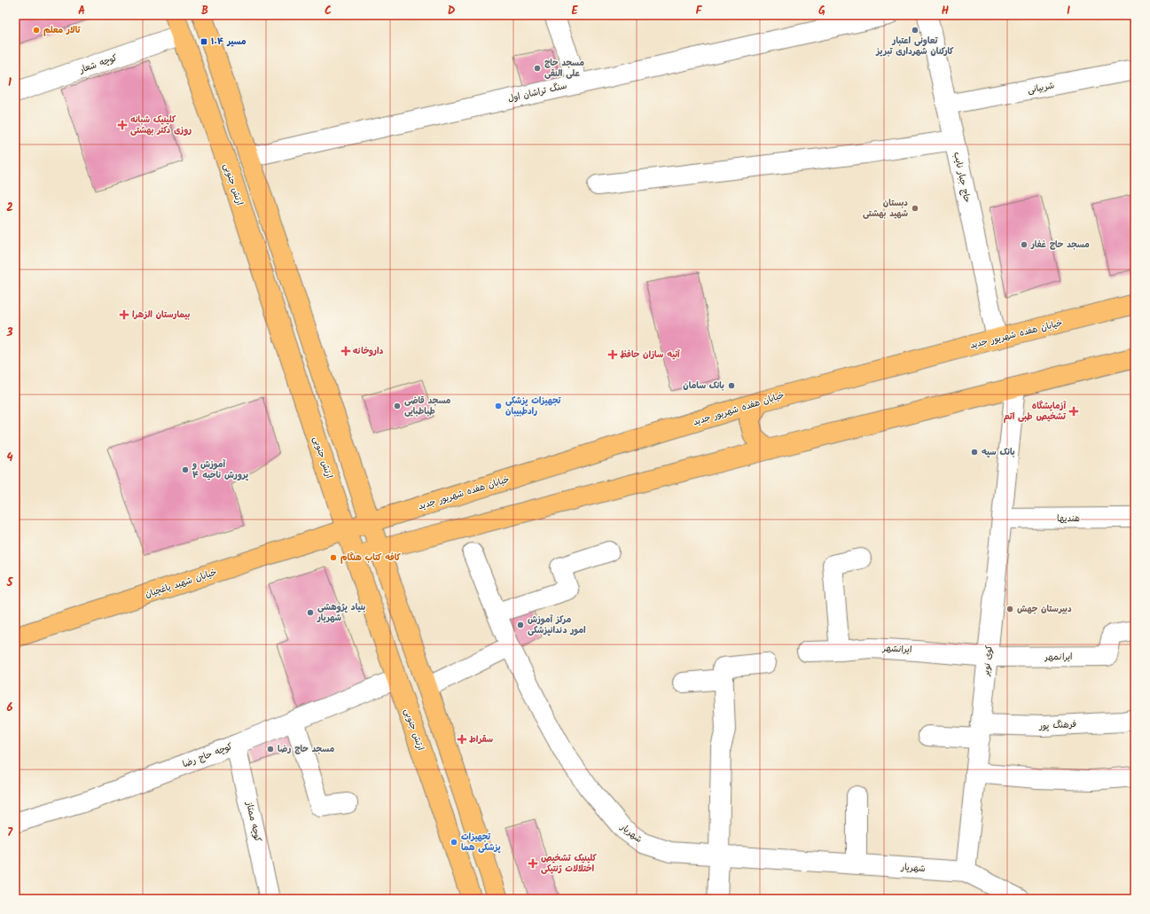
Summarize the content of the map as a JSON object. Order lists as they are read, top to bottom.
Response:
{
  "streets": {
    "main road": ["ارتش جنوبی", "خیابان هفده شهریور جدید", "خیابان شهید یاغچیان"],
    "street": [
      "کوچه شعار",
      "شربیانی",
      "سنگ تراشان اول",
      "حاج جبار نایب",
      "هندیها",
      "ایرانشهر",
      "ایرانمهر",
      "کوی نوبر",
      "فرهنگ پور",
      "کوچه حاج رضا",
      "کوچه ممتاز",
      "شهریار"
    ]
  },
  "crossings": [
    ["کوچه شعار", "ارتش جنوبی"],
    ["شربیانی", "حاج جبار نایب"],
    ["حاج جبار نایب", "خیابان هفده شهریور جدید"],
    ["ارتش جنوبی", "خیابان هفده شهریور جدید"],
    ["ارتش جنوبی", "خیابان شهید یاغچیان"],
    ["ارتش جنوبی", "کوچه حاج رضا"],
    ["خیابان هفده شهریور جدید", "خیابان شهید یاغچیان"],
    ["هندیها", "کوی نوبر"],
    ["ایرانشهر", "ایرانمهر"],
    ["ایرانشهر", "کوی نوبر"],
    ["ایرانمهر", "کوی نوبر"],
    ["کوی نوبر", "فرهنگ پور"],
    ["کوی نوبر", "شهریار"],
    ["کوچه حاج رضا", "کوچه ممتاز"]
  ],
  "places": {
    "other": [
      "تالار معلم",
      "تعاونی اعتبار کارکنان شهرداری تبریز",
      "مسجد حاج علی النقی",
      "دبستان شهید بهشتی",
      "مسجد حاج غفار",
      "بانک سامان",
      "مسجد قاضی طباطبایی",
      "تجهیزات پزشکی رادطبیبان",
      "بانک سپه",
      "آموزش و پرورش ناحیه ۴",
      "کافه کتاب هنگام",
      "دبیرستان جهش",
      "بنیاد پژوهشی شهریار",
      "مرکز آموزش امور دندانپزشکی",
      "مسجد حاج رضا",
      "تجهیزات پزشکی هما"
    ],
    "transit": ["مسیر ۱۰۴"],
    "health": [
      "کلینیک شبانه روزی دکتر بهشتی",
      "بیمارستان الزهرا",
      "داروخانه",
      "آتیه سازان حافظ",
      "آزمایشگاه تشخیص طبی اتم",
      "سقراط",
      "کلینیک تشخیص اختلالات ژنتیکی"
    ]
  },
  "grid": {
    "columns": [
      "A",
      "B",
      "C",
      "D",
      "E",
      "F",
      "G",
      "H",
      "I"
    ],
    "rows": [
      "1",
      "2",
      "3",
      "4",
      "5",
      "6",
      "7"
    ]
  }
}
